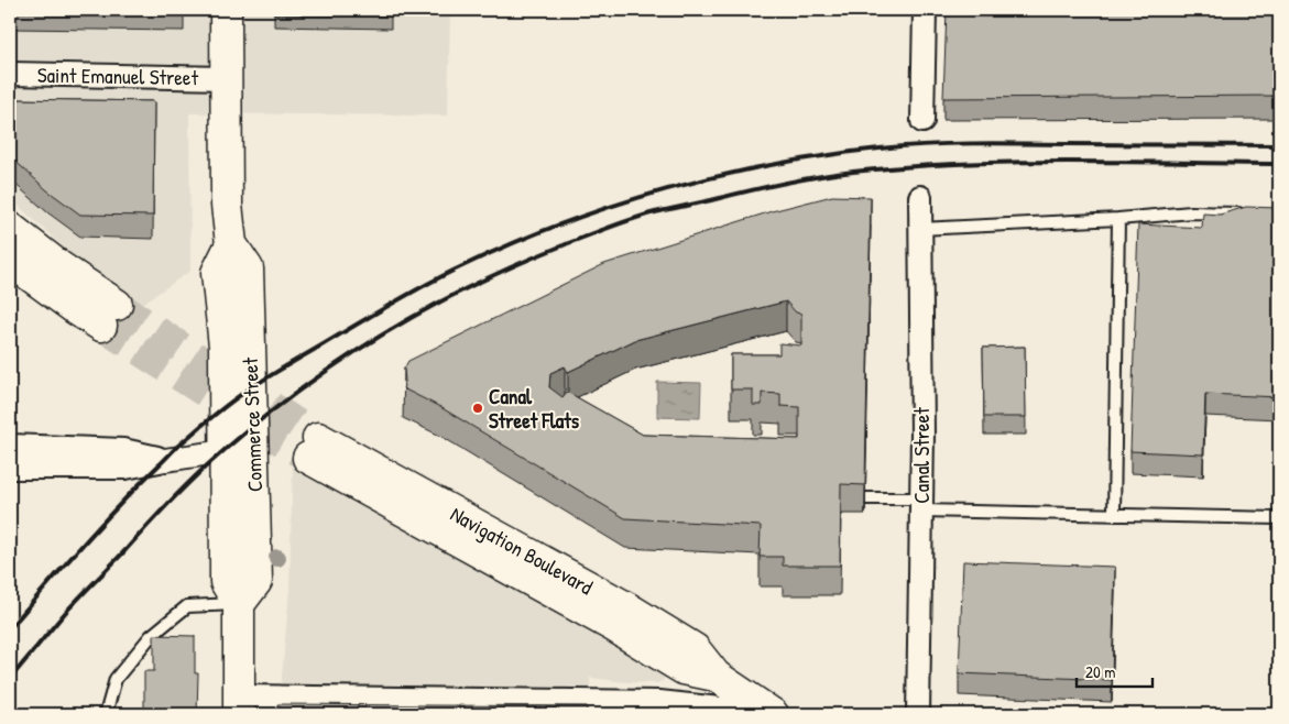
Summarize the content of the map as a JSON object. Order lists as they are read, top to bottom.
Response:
{
  "streets": {
    "street": [
      "Saint Emanuel Street",
      "Commerce Street",
      "Canal Street",
      "Navigation Boulevard"
    ]
  },
  "crossings": [
    ["Saint Emanuel Street", "Commerce Street"]
  ],
  "places": ["Canal Street Flats"],
  "scale_bar": "20 m"
}
